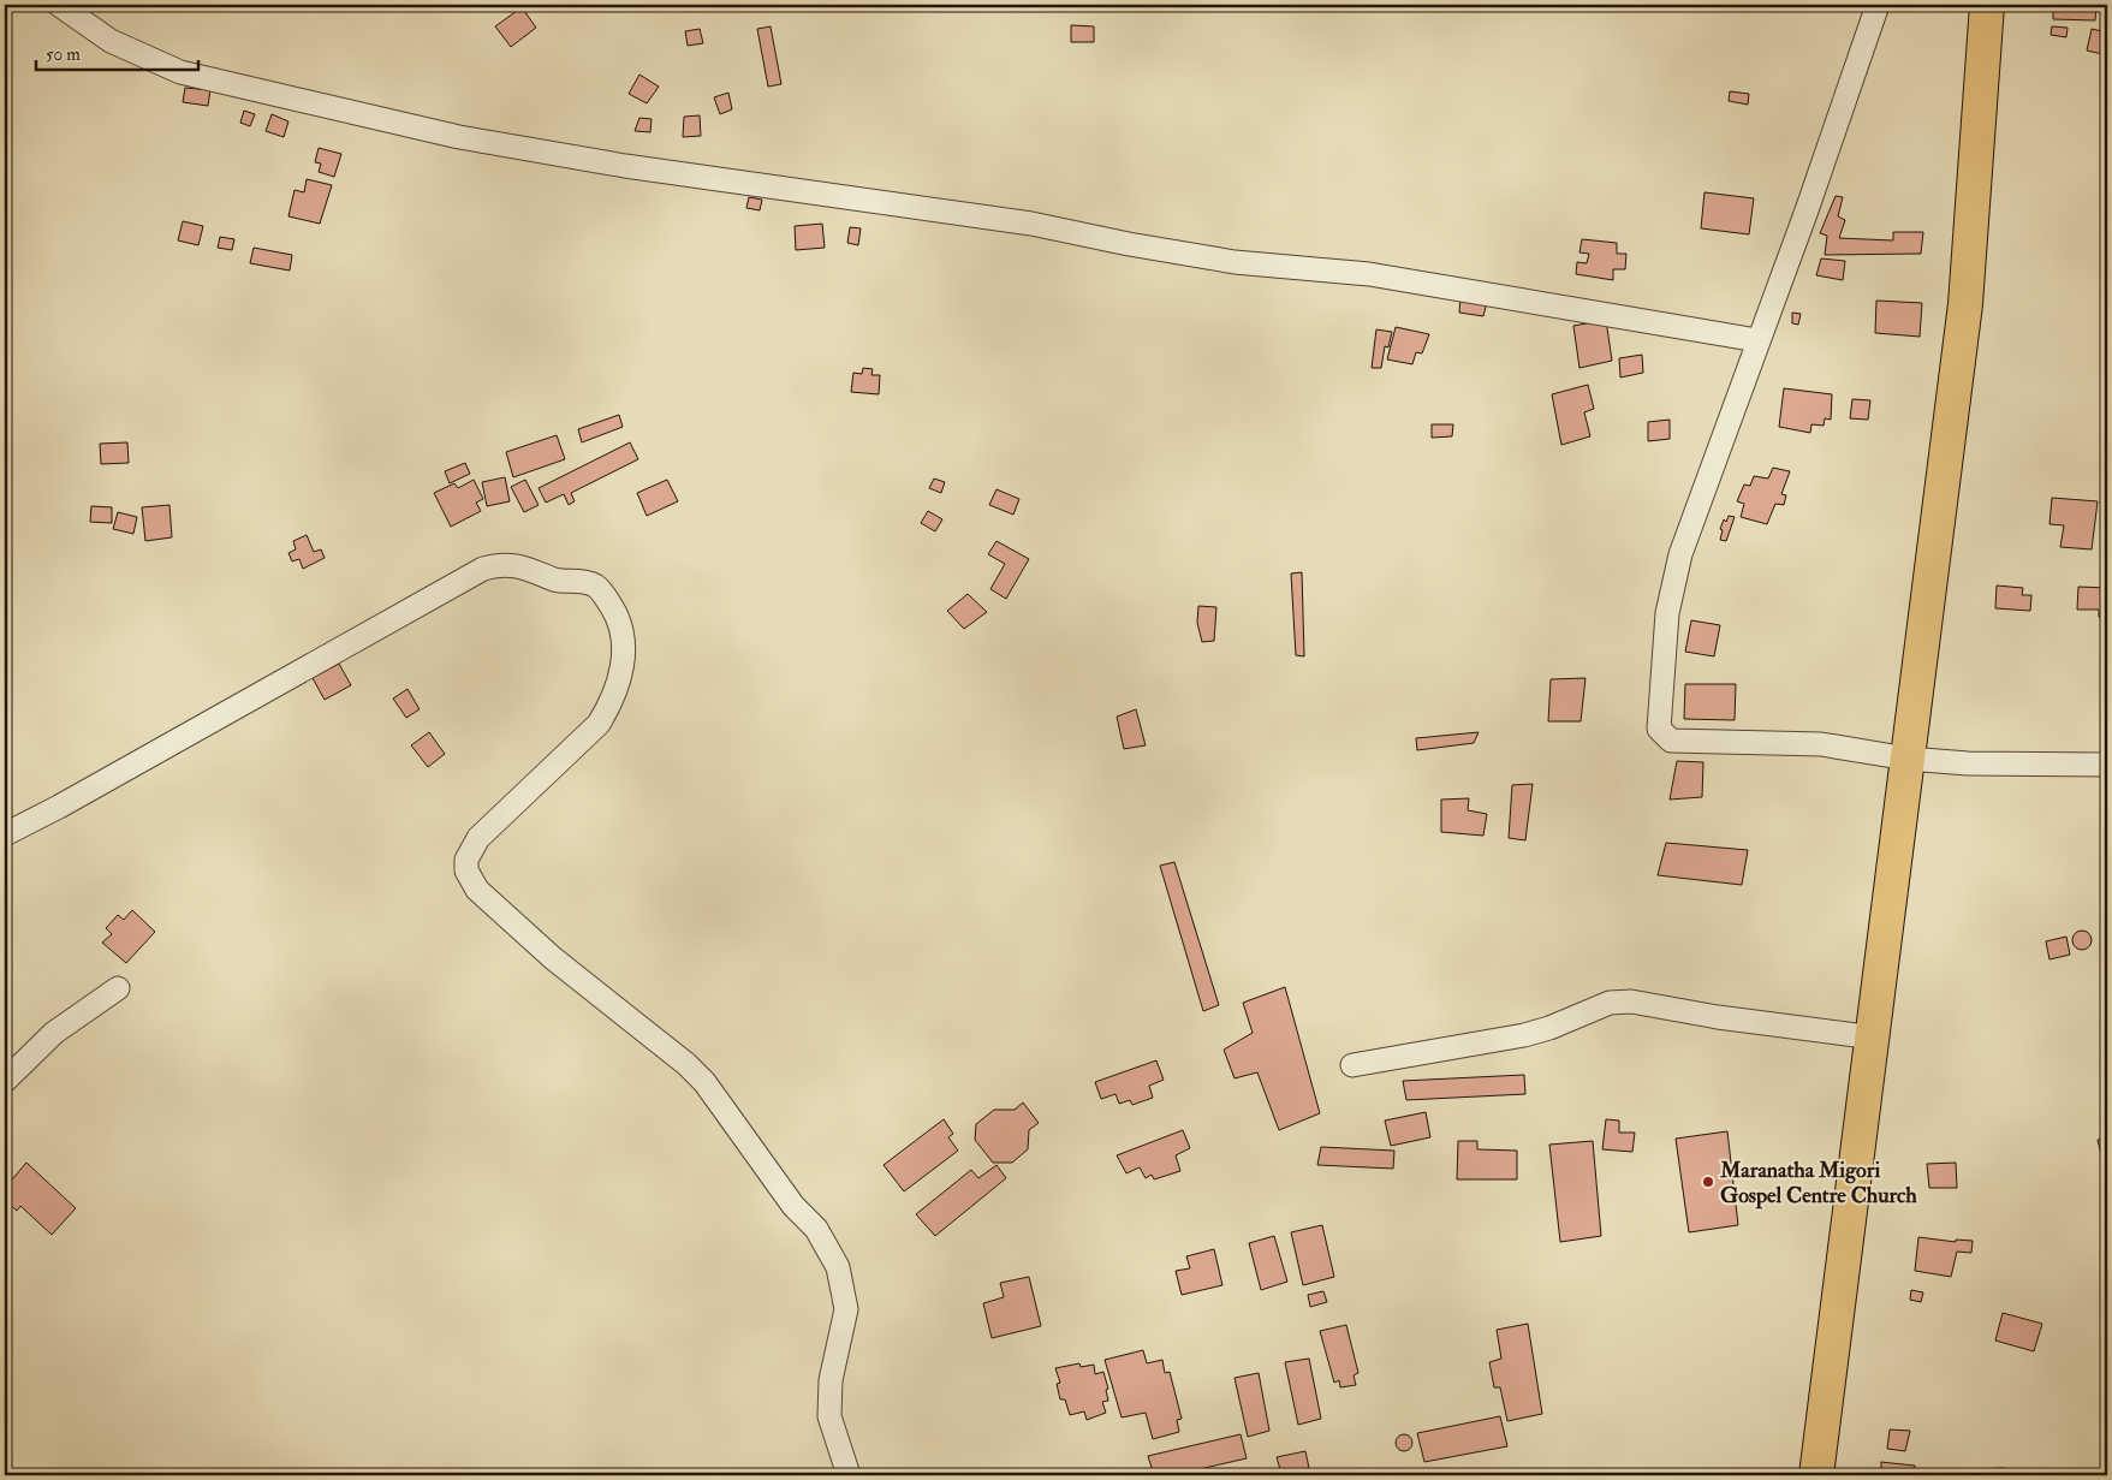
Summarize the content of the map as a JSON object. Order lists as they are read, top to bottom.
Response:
{
  "places": ["Maranatha Migori Gospel Centre Church"],
  "scale_bar": "50 m"
}
